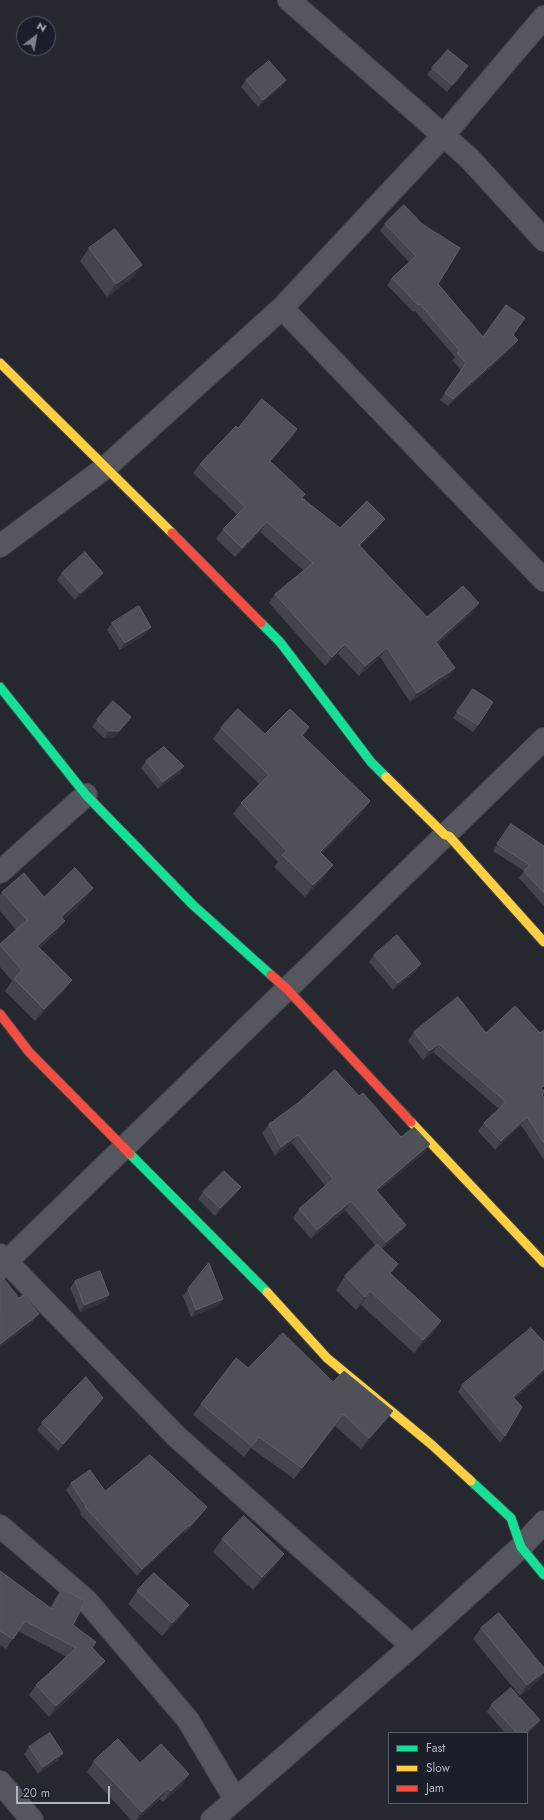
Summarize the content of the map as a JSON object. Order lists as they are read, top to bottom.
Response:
{
  "legend": ["Fast", "Slow", "Jam"],
  "scale_bar": "20 m",
  "north": "top right"
}
